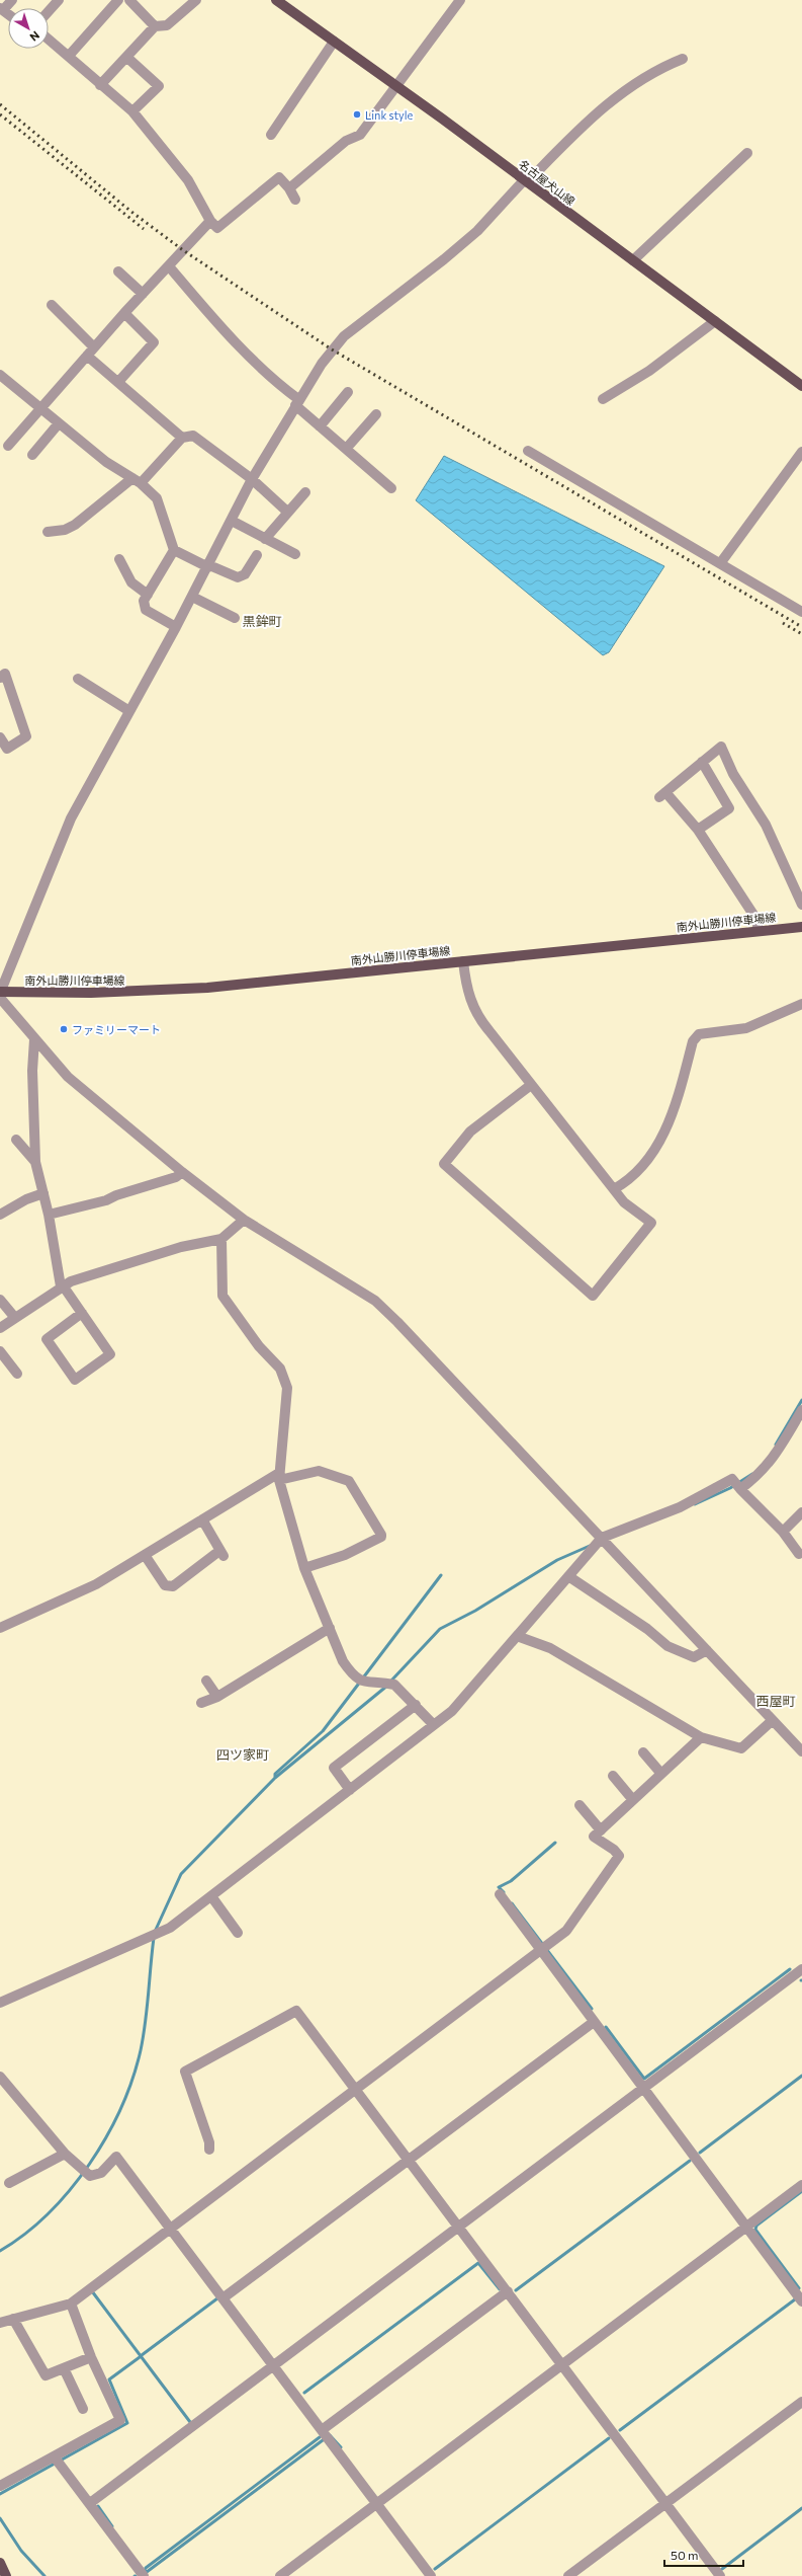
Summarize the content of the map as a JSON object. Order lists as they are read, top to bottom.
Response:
{
  "streets": {
    "main road": ["名古屋犬山線", "南外山勝川停車場線"]
  },
  "districts": ["黒鉾町", "西屋町", "四ツ家町"],
  "places": ["Link style", "ファミリーマート"],
  "scale_bar": "50 m",
  "north": "bottom right"
}
